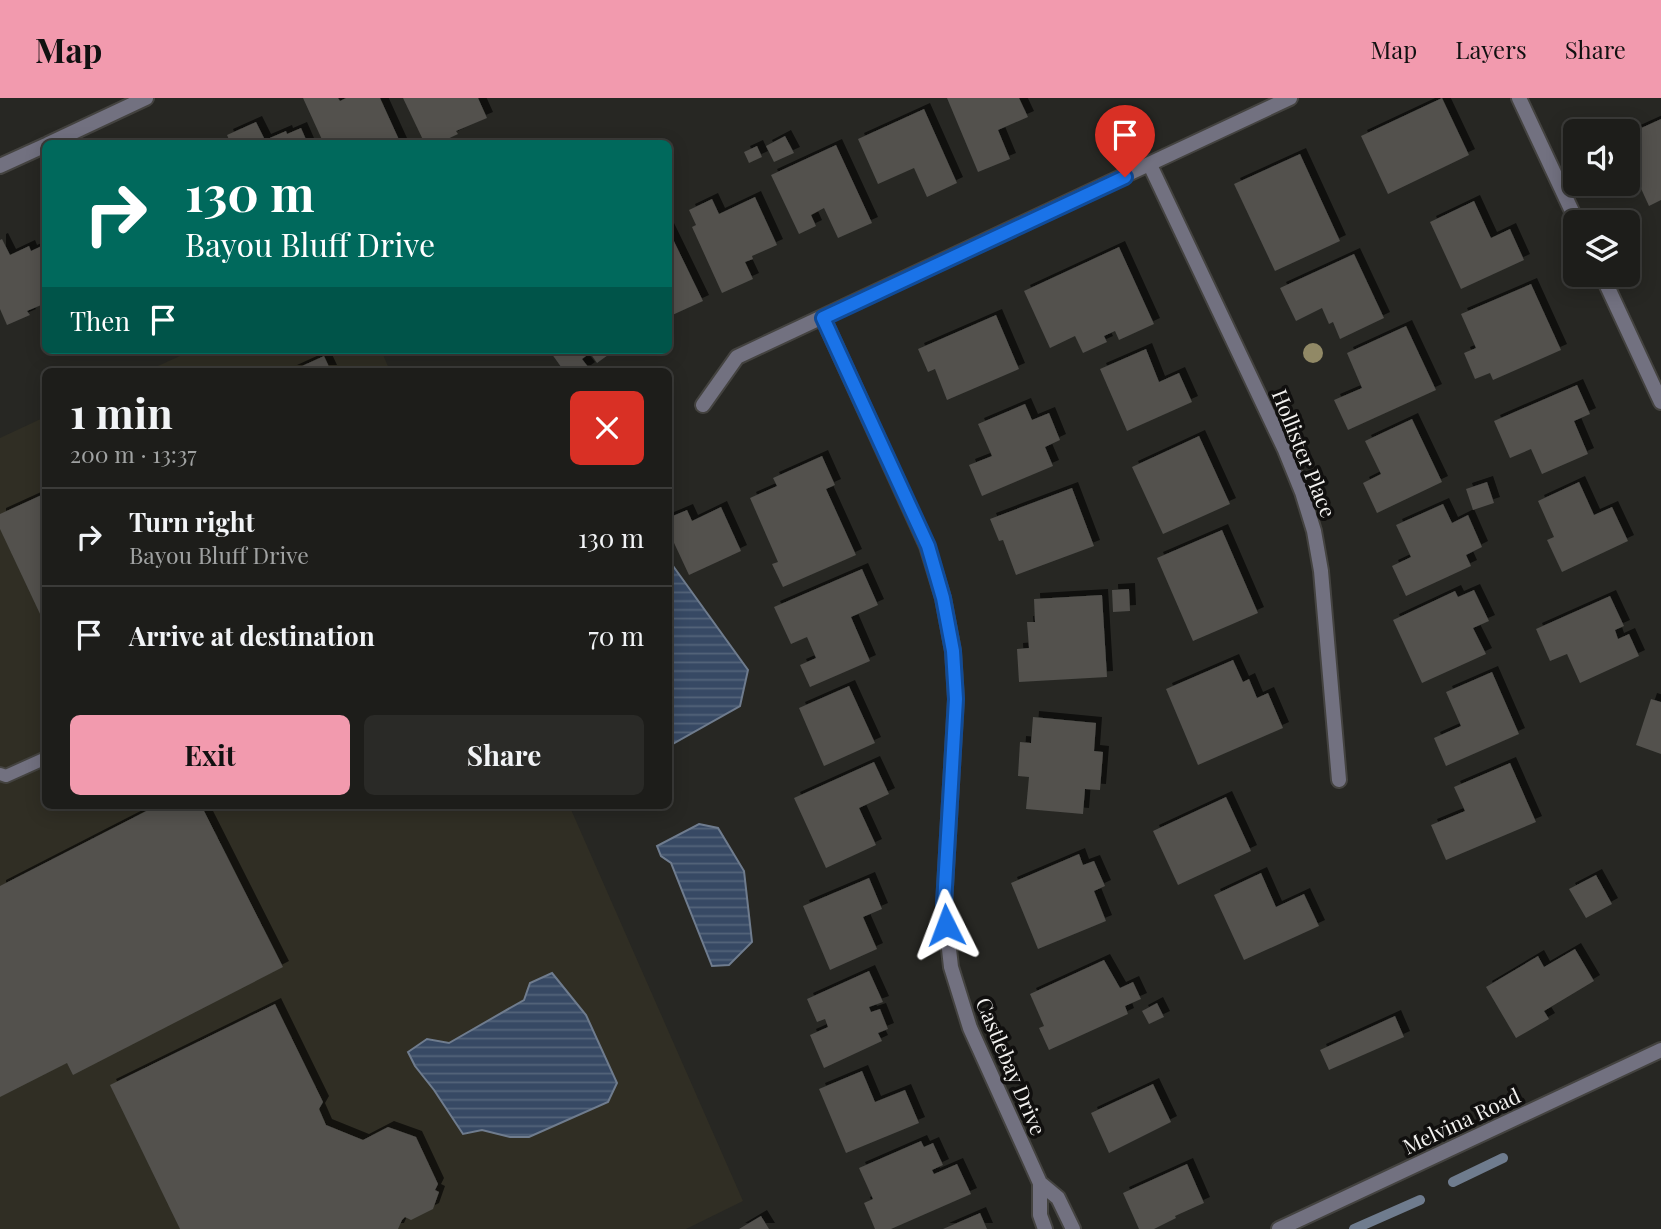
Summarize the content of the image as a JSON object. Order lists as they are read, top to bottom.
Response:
{
  "streets": {
    "street": ["Hollister Place", "Castlebay Drive", "Melvina Road"]
  },
  "page": {
    "header": "Map",
    "nav": ["Map", "Layers", "Share"],
    "turn": ["130 m", "Bayou Bluff Drive"],
    "then": "Then",
    "heading": ["1 min", "200 m · 13:37"],
    "list": [
      {
        "name": "Turn right",
        "note": "Bayou Bluff Drive",
        "value": "130 m"
      },
      {
        "name": "Arrive at destination",
        "value": "70 m"
      }
    ],
    "buttons": ["Exit", "Share"]
  }
}
